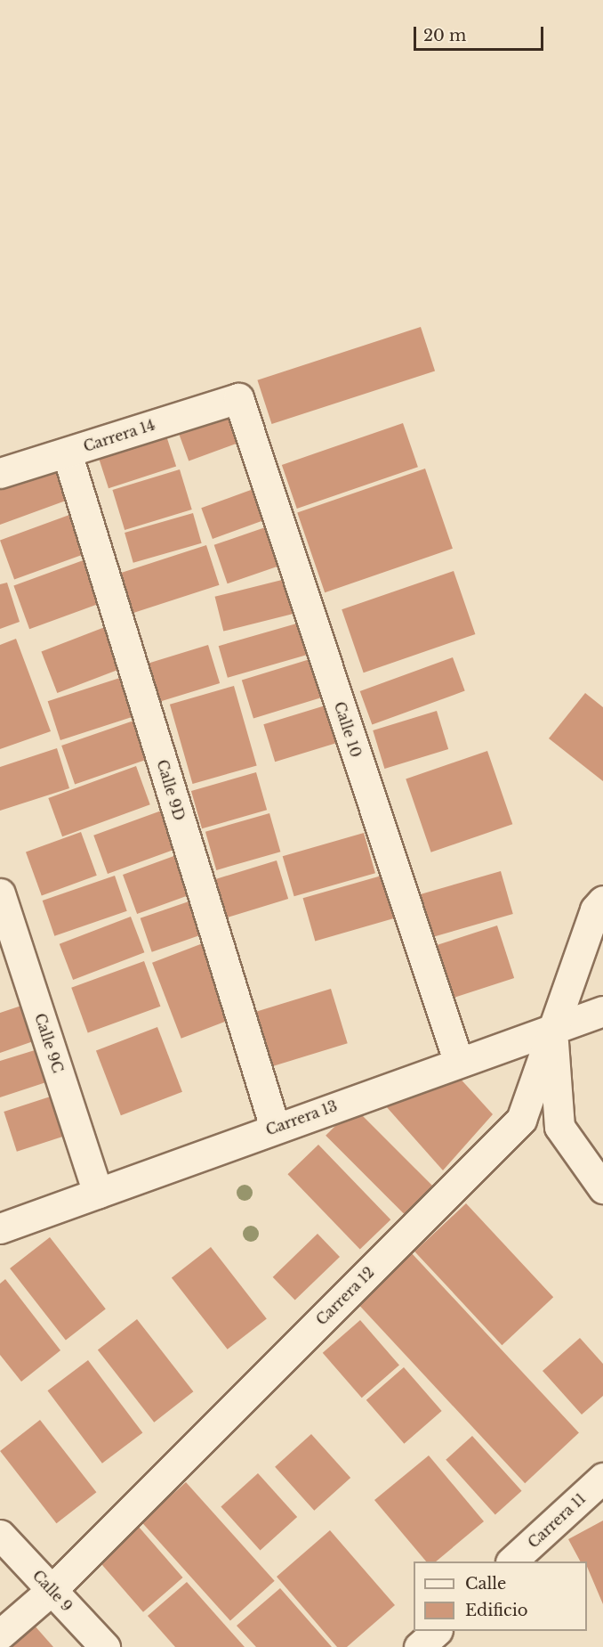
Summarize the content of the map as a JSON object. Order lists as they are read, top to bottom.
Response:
{
  "streets": {
    "street": [
      "Carrera 14",
      "Calle 10",
      "Calle 9D",
      "Calle 9C",
      "Carrera 13",
      "Carrera 12",
      "Carrera 11",
      "Calle 9"
    ]
  },
  "crossings": [
    ["Carrera 14", "Calle 10"],
    ["Carrera 14", "Calle 9D"],
    ["Calle 10", "Carrera 13"],
    ["Calle 9D", "Carrera 13"],
    ["Calle 9C", "Carrera 13"],
    ["Carrera 13", "Carrera 12"],
    ["Carrera 12", "Calle 9"]
  ],
  "legend": ["Calle", "Edificio"],
  "scale_bar": "20 m"
}
